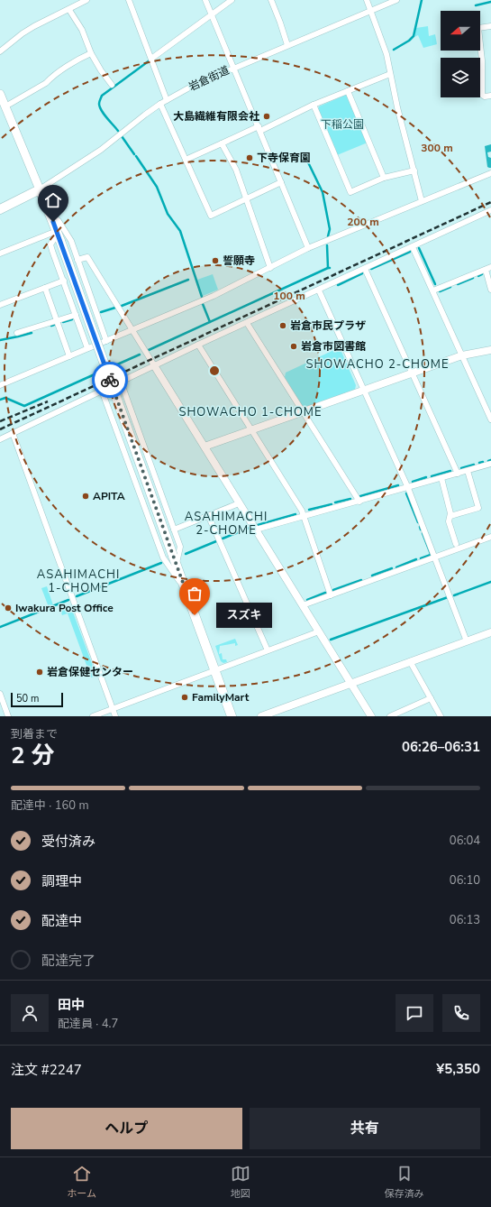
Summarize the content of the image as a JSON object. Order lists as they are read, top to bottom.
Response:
{
  "streets": {
    "street": ["岩倉街道"]
  },
  "districts": [
    "SHOWACHO 2-CHOME",
    "SHOWACHO 1-CHOME",
    "ASAHIMACHI 2-CHOME",
    "ASAHIMACHI 1-CHOME"
  ],
  "parks": ["下稲公園"],
  "places": [
    "大島繊維有限会社",
    "下寺保育園",
    "誓願寺",
    "岩倉市民プラザ",
    "岩倉市図書館",
    "APITA",
    "Iwakura Post Office",
    "スズキ",
    "岩倉保健センター",
    "FamilyMart"
  ],
  "scale_bar": "50 m",
  "north": "left",
  "page": {
    "bubble": "スズキ",
    "scale": "50 m",
    "heading": ["2 分", "到着まで", "06:26–06:31"],
    "panel": [
      "田中",
      "配達員 · 4.7",
      "注文 #2247",
      "¥5,350"
    ],
    "bar": "配達中 · 160 m",
    "list": [
      ["受付済み", "06:04"],
      ["調理中", "06:10"],
      ["配達中", "06:13"],
      "配達完了"
    ],
    "buttons": ["ヘルプ", "共有"],
    "tabs": ["ホーム", "地図", "保存済み"]
  },
  "rings": ["300 m", "200 m", "100 m"]
}
